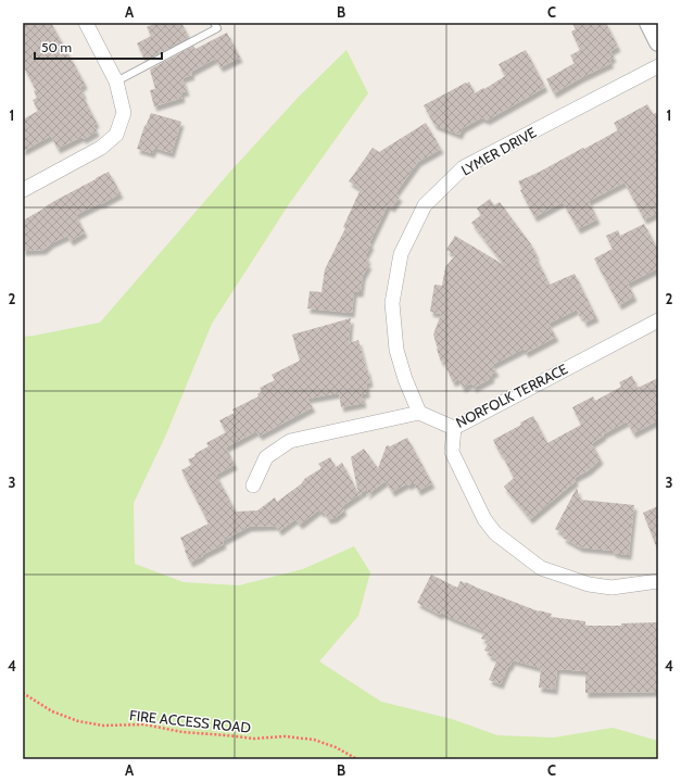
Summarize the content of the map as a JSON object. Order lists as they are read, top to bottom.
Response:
{
  "streets": {
    "street": ["LYMER DRIVE", "NORFOLK TERRACE"],
    "path": ["FIRE ACCESS ROAD"]
  },
  "crossings": [
    ["LYMER DRIVE", "NORFOLK TERRACE"]
  ],
  "scale_bar": "50 m",
  "grid": {
    "columns": ["A", "B", "C"],
    "rows": [
      "1",
      "2",
      "3",
      "4"
    ]
  }
}
